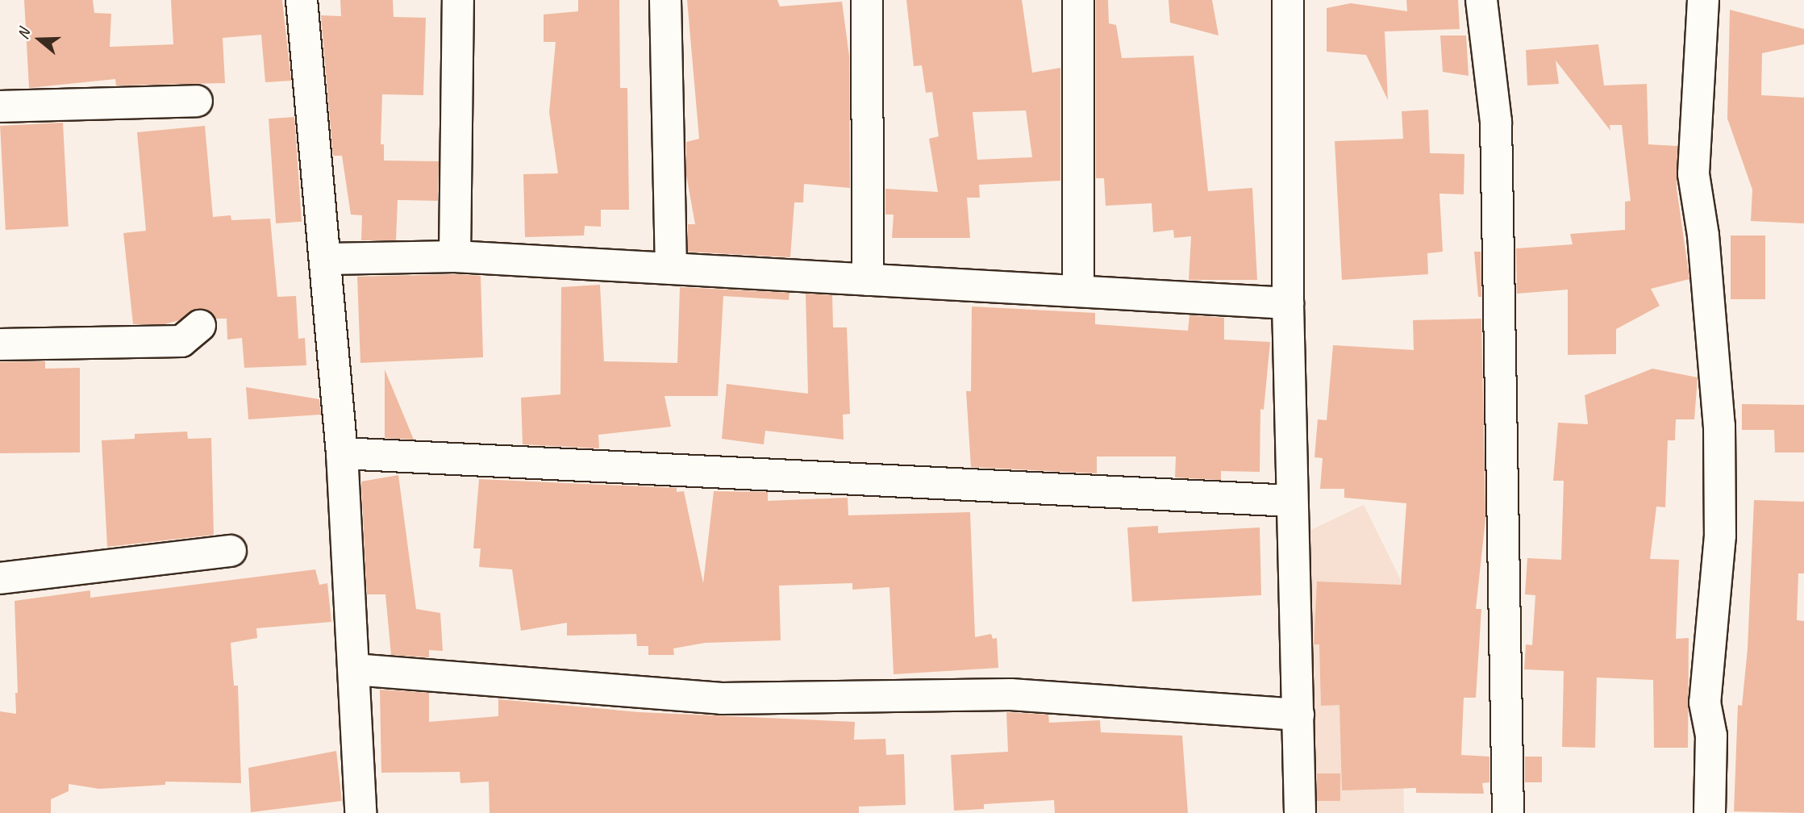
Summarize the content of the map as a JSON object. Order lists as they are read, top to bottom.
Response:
{
  "north": "left"
}
